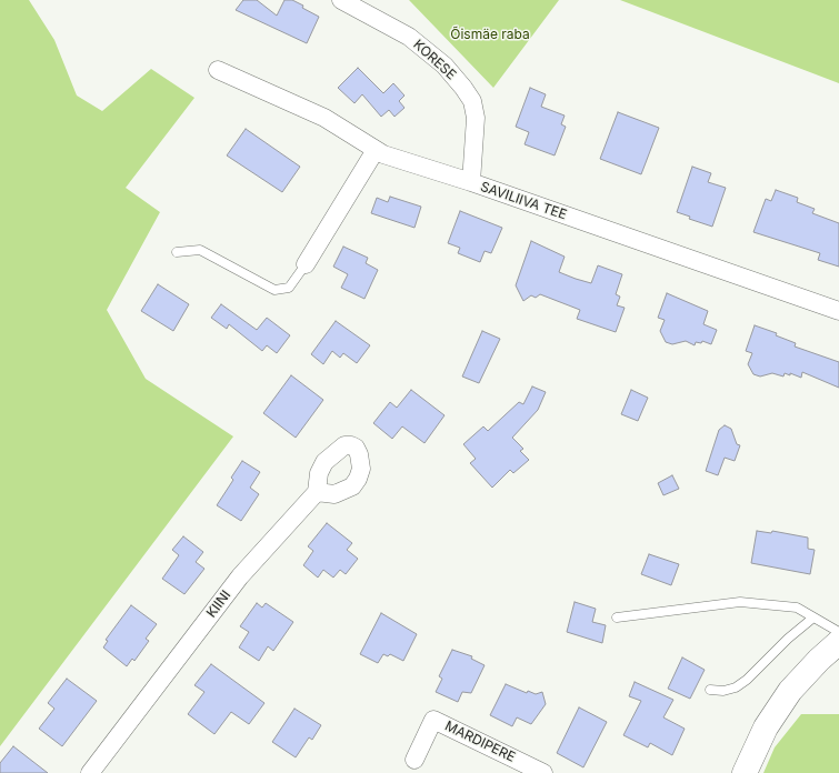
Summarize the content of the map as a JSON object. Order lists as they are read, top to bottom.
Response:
{
  "streets": {
    "street": [
      "KORESE",
      "SAVILIIVA TEE",
      "KIINI",
      "MARDIPERE"
    ]
  },
  "crossings": [
    ["KORESE", "SAVILIIVA TEE"]
  ],
  "parks": ["Õismäe raba"]
}
